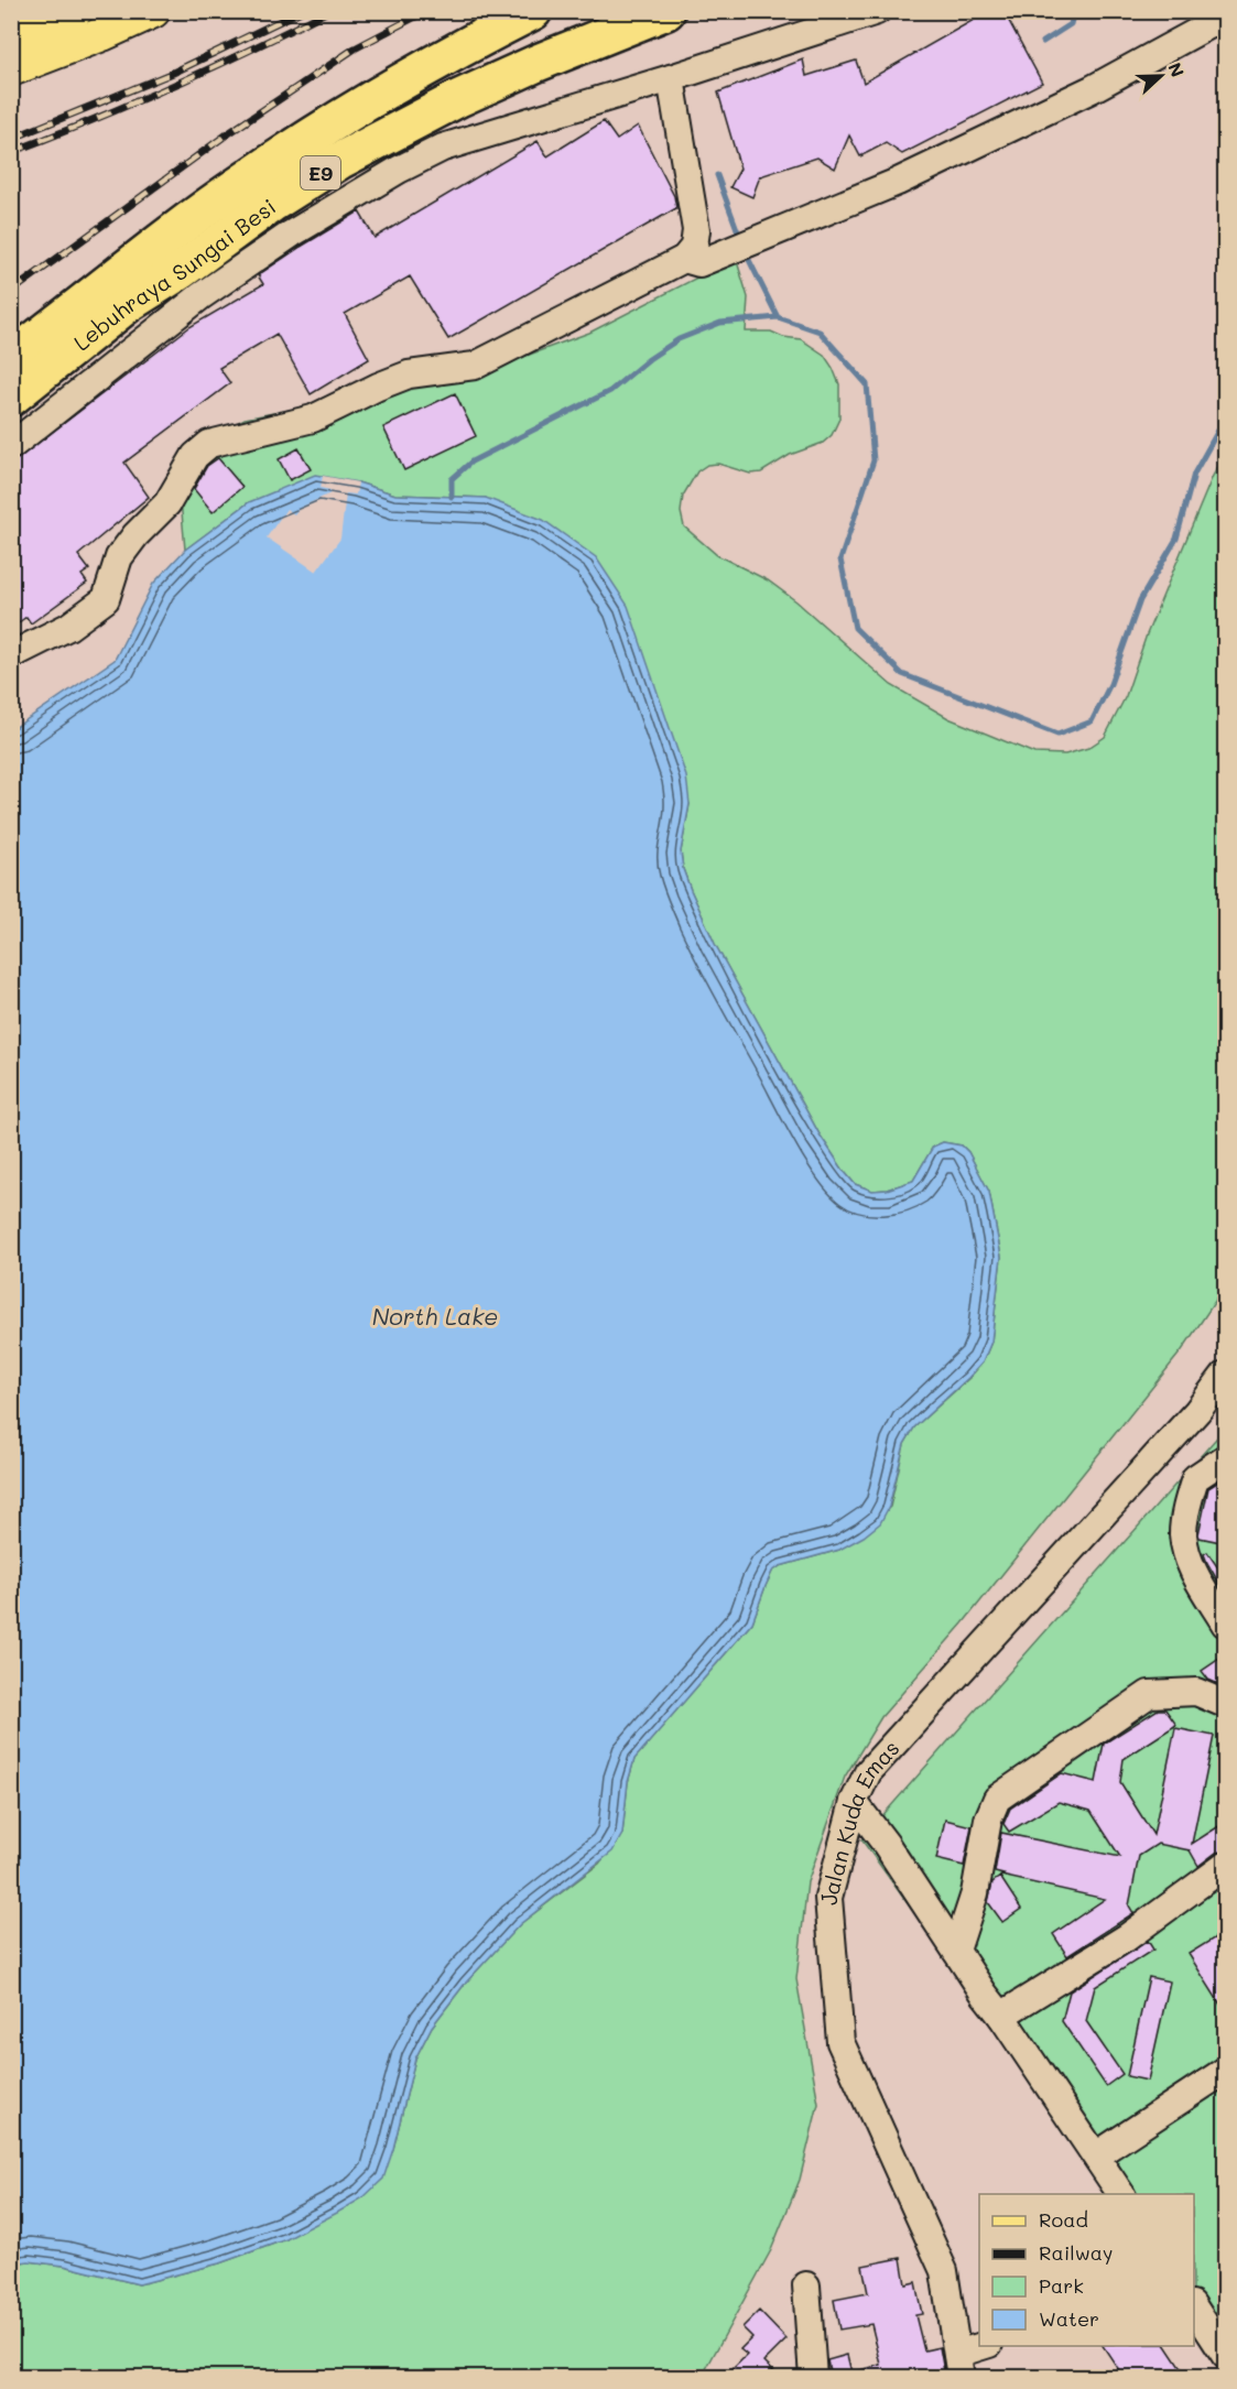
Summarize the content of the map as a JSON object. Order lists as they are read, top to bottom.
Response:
{
  "streets": {
    "highway": ["E9", "Lebuhraya Sungai Besi"],
    "street": ["Jalan Kuda Emas"]
  },
  "water": ["North Lake"],
  "legend": [
    "Road",
    "Railway",
    "Park",
    "Water"
  ],
  "north": "right"
}
